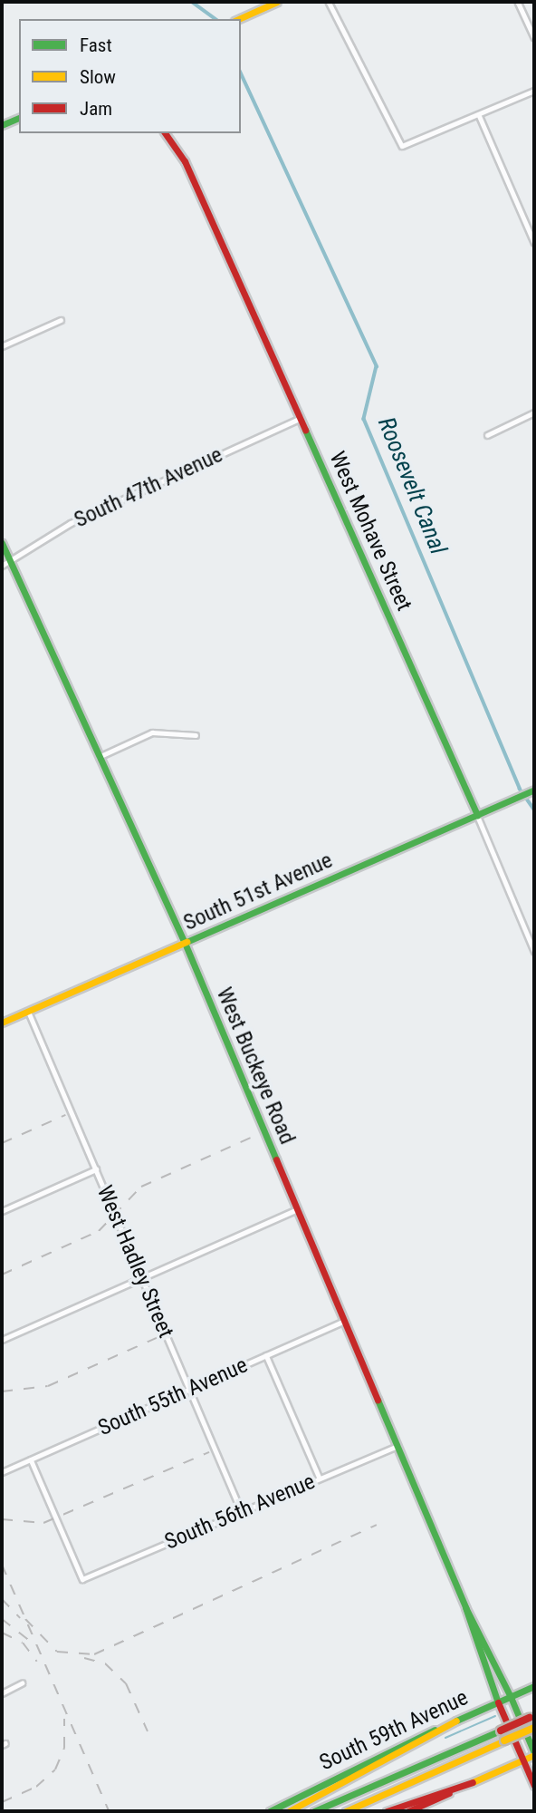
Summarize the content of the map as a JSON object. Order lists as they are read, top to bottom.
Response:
{
  "streets": {
    "main road": [
      "West Mohave Street",
      "South 51st Avenue",
      "West Buckeye Road",
      "South 59th Avenue"
    ],
    "street": [
      "South 47th Avenue",
      "West Hadley Street",
      "South 55th Avenue",
      "South 56th Avenue"
    ]
  },
  "crossings": [
    ["South 47th Avenue", "West Mohave Street"],
    ["South 47th Avenue", "West Buckeye Road"],
    ["West Mohave Street", "South 51st Avenue"],
    ["South 51st Avenue", "West Buckeye Road"],
    ["South 51st Avenue", "West Hadley Street"],
    ["West Buckeye Road", "South 55th Avenue"],
    ["West Buckeye Road", "South 56th Avenue"],
    ["West Buckeye Road", "South 59th Avenue"],
    ["West Hadley Street", "South 55th Avenue"],
    ["West Hadley Street", "South 56th Avenue"],
    ["South 55th Avenue", "South 56th Avenue"]
  ],
  "water": ["Roosevelt Canal"],
  "legend": ["Fast", "Slow", "Jam"]
}
